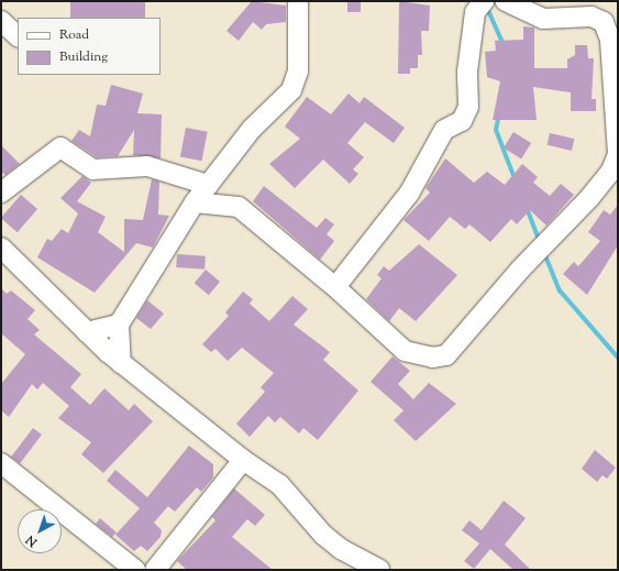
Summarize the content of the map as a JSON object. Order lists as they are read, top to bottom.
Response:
{
  "legend": ["Road", "Building"],
  "north": "bottom left"
}
